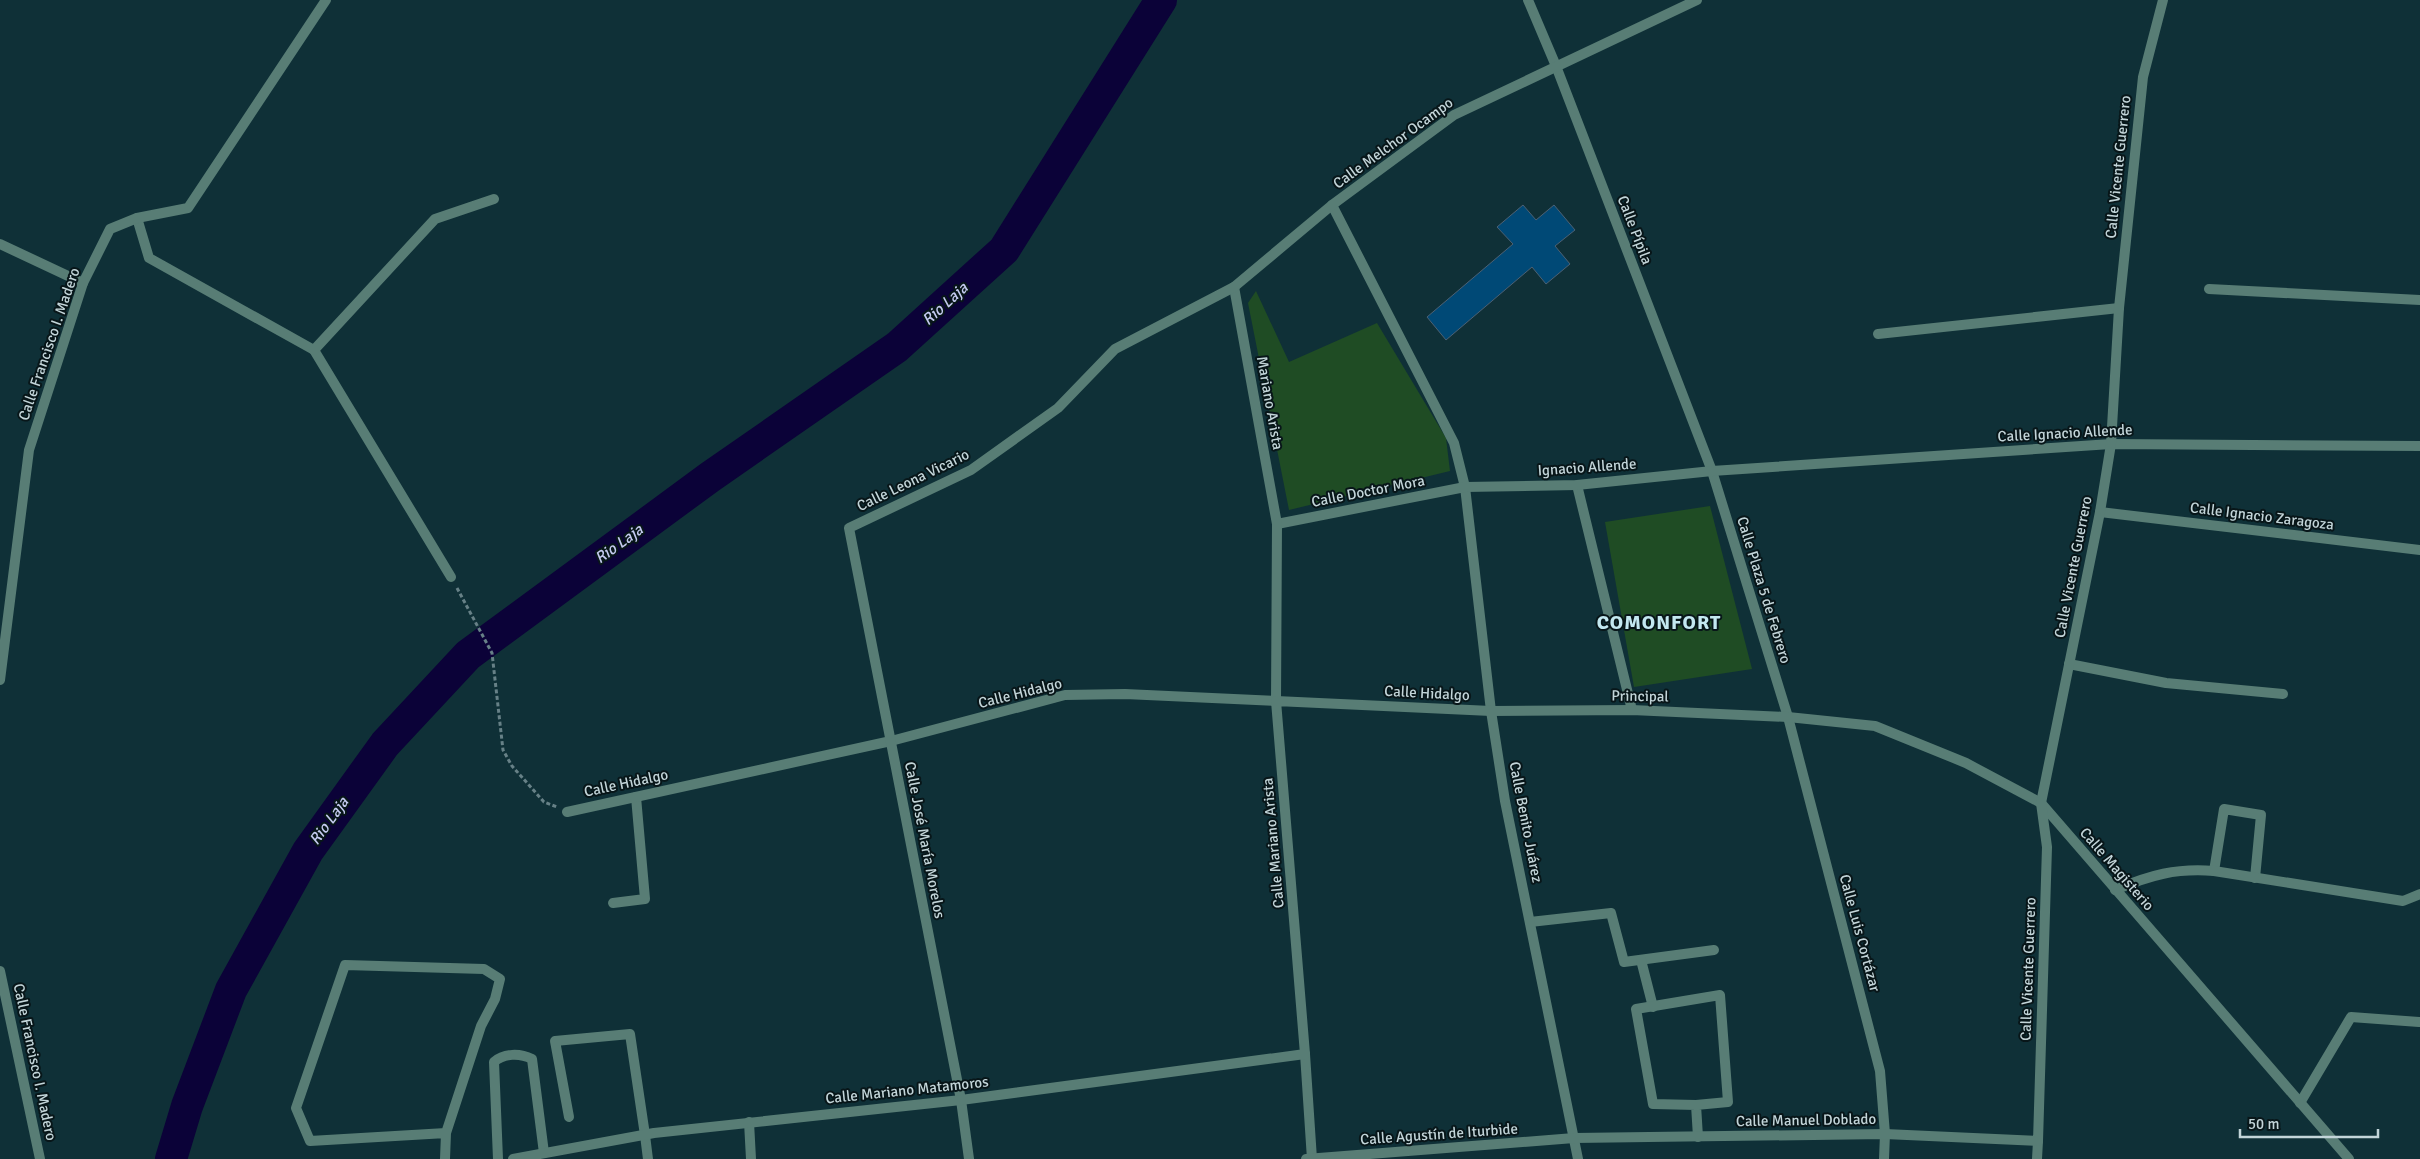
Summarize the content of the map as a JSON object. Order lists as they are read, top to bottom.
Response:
{
  "streets": {
    "street": [
      "Calle Melchor Ocampo",
      "Calle Vicente Guerrero",
      "Calle Pípila",
      "Calle Francisco I. Madero",
      "Mariano Arista",
      "Calle Ignacio Allende",
      "Ignacio Allende",
      "Calle Leona Vicario",
      "Calle Doctor Mora",
      "Calle Ignacio Zaragoza",
      "Calle Plaza 5 de Febrero",
      "Calle Hidalgo",
      "Principal",
      "Calle Benito Juárez",
      "Calle José María Morelos",
      "Calle Mariano Arista",
      "Calle Magisterio",
      "Calle Luis Cortázar",
      "Calle Mariano Matamoros",
      "Calle Manuel Doblado",
      "Calle Agustín de Iturbide"
    ]
  },
  "crossings": [
    ["Calle Melchor Ocampo", "Calle Pípila"],
    ["Calle Melchor Ocampo", "Mariano Arista"],
    ["Calle Melchor Ocampo", "Calle Leona Vicario"],
    ["Calle Melchor Ocampo", "Calle Benito Juárez"],
    ["Calle Vicente Guerrero", "Calle Ignacio Allende"],
    ["Calle Vicente Guerrero", "Calle Ignacio Zaragoza"],
    ["Calle Vicente Guerrero", "Calle Magisterio"],
    ["Calle Vicente Guerrero", "Calle Manuel Doblado"],
    ["Calle Pípila", "Calle Ignacio Allende"],
    ["Calle Pípila", "Ignacio Allende"],
    ["Calle Pípila", "Calle Plaza 5 de Febrero"],
    ["Mariano Arista", "Calle Leona Vicario"],
    ["Mariano Arista", "Calle Doctor Mora"],
    ["Mariano Arista", "Calle Mariano Arista"],
    ["Calle Ignacio Allende", "Ignacio Allende"],
    ["Calle Ignacio Allende", "Calle Plaza 5 de Febrero"],
    ["Ignacio Allende", "Calle Doctor Mora"],
    ["Ignacio Allende", "Calle Plaza 5 de Febrero"],
    ["Ignacio Allende", "Calle Benito Juárez"],
    ["Calle Leona Vicario", "Calle José María Morelos"],
    ["Calle Doctor Mora", "Calle Benito Juárez"],
    ["Calle Doctor Mora", "Calle Mariano Arista"],
    ["Calle Plaza 5 de Febrero", "Principal"],
    ["Calle Plaza 5 de Febrero", "Calle Magisterio"],
    ["Calle Plaza 5 de Febrero", "Calle Luis Cortázar"],
    ["Calle Hidalgo", "Principal"],
    ["Calle Hidalgo", "Calle Benito Juárez"],
    ["Calle Hidalgo", "Calle José María Morelos"],
    ["Calle Hidalgo", "Calle Mariano Arista"],
    ["Principal", "Calle Benito Juárez"],
    ["Principal", "Calle Magisterio"],
    ["Principal", "Calle Luis Cortázar"],
    ["Calle Benito Juárez", "Calle Manuel Doblado"],
    ["Calle Benito Juárez", "Calle Agustín de Iturbide"],
    ["Calle José María Morelos", "Calle Mariano Matamoros"],
    ["Calle Mariano Arista", "Calle Mariano Matamoros"],
    ["Calle Mariano Arista", "Calle Agustín de Iturbide"],
    ["Calle Magisterio", "Calle Luis Cortázar"],
    ["Calle Luis Cortázar", "Calle Manuel Doblado"],
    ["Calle Manuel Doblado", "Calle Agustín de Iturbide"]
  ],
  "districts": ["COMONFORT"],
  "water": ["Rio Laja"],
  "scale_bar": "50 m"
}
